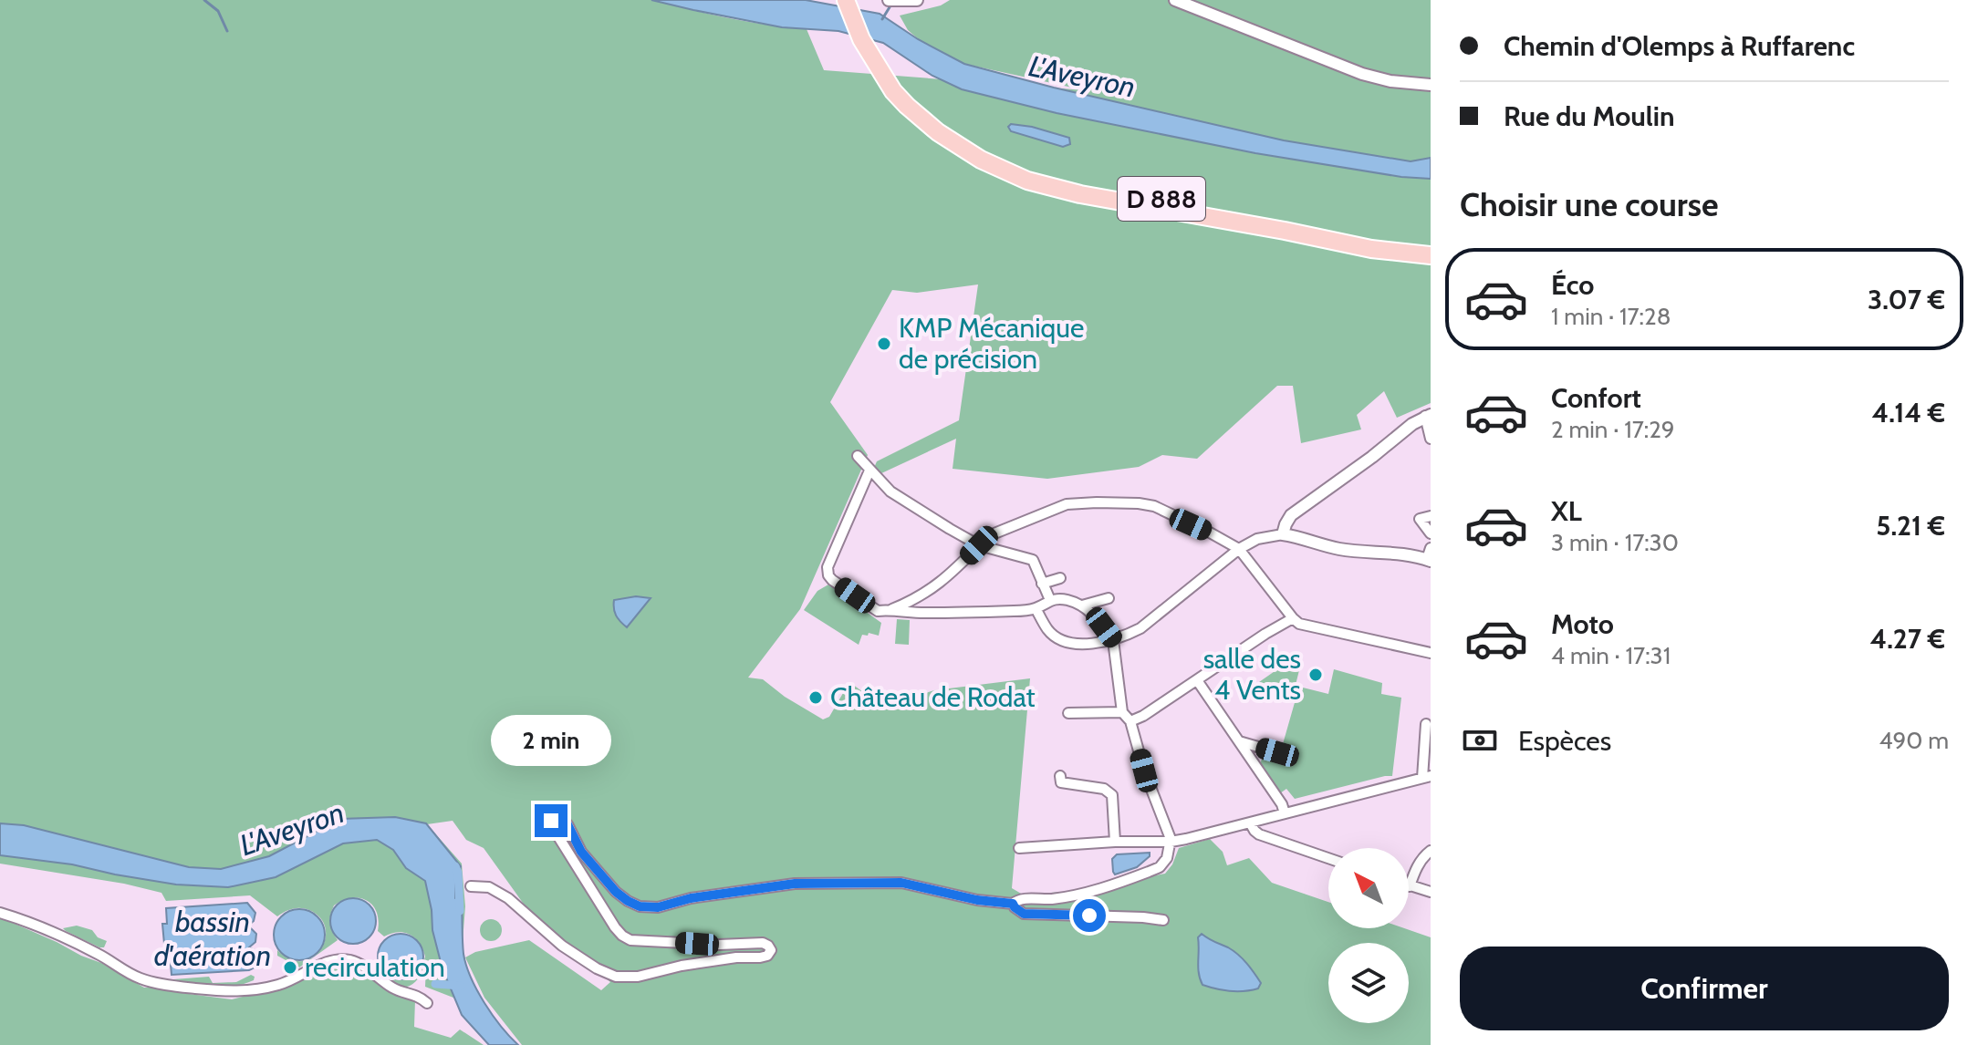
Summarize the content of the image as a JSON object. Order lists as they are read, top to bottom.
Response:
{
  "streets": {
    "highway": ["D 888"]
  },
  "water": ["L'Aveyron", "bassin d'aération"],
  "places": [
    "KMP Mécanique de précision",
    "salle des 4 Vents",
    "Château de Rodat",
    "recirculation"
  ],
  "north": "top left",
  "page": {
    "banner": ["Chemin d'Olemps à Ruffarenc", "Rue du Moulin"],
    "heading": "Choisir une course",
    "list": [
      {
        "name": "Éco",
        "note": "1 min · 17:28",
        "value": "3.07 €"
      },
      {
        "name": "Confort",
        "note": "2 min · 17:29",
        "value": "4.14 €"
      },
      {
        "name": "XL",
        "note": "3 min · 17:30",
        "value": "5.21 €"
      },
      {
        "name": "Moto",
        "note": "4 min · 17:31",
        "value": "4.27 €"
      }
    ],
    "pay": ["Espèces", "490 m"],
    "bubble": "2 min",
    "buttons": "Confirmer"
  }
}
